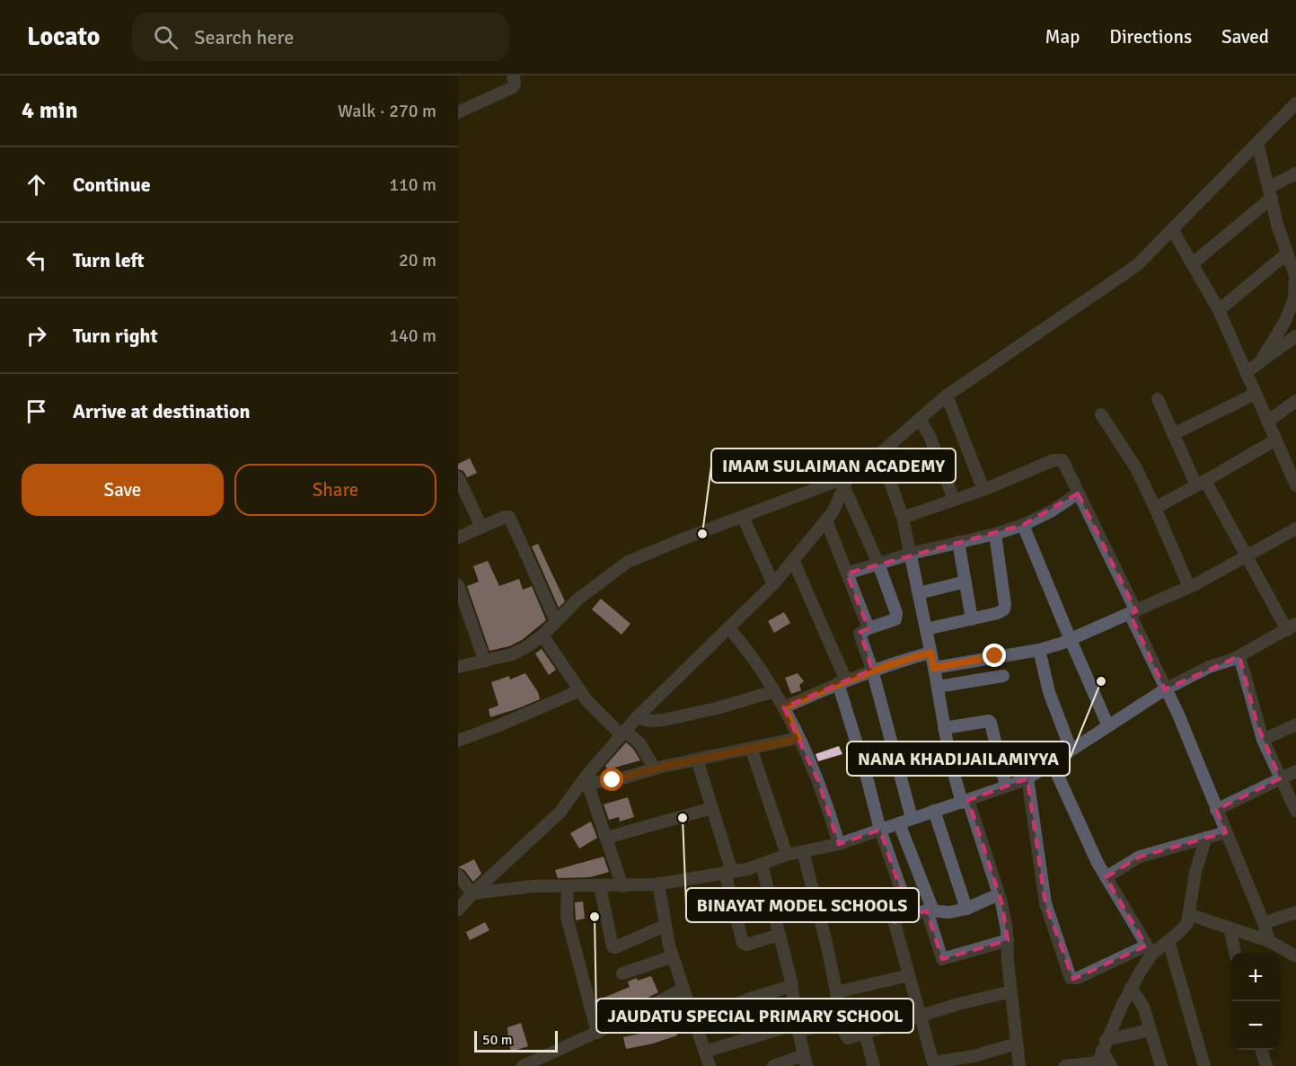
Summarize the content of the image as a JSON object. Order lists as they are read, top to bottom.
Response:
{
  "places": [
    "IMAM SULAIMAN ACADEMY",
    "NANA KHADIJAILAMIYYA",
    "BINAYAT MODEL SCHOOLS",
    "JAUDATU SPECIAL PRIMARY SCHOOL"
  ],
  "scale_bar": "50 m",
  "page": {
    "header": "Locato",
    "search": "Search here",
    "nav": ["Map", "Directions", "Saved"],
    "heading": ["4 min", "Walk · 270 m"],
    "list": [
      ["Continue", "110 m"],
      ["Turn left", "20 m"],
      ["Turn right", "140 m"],
      "Arrive at destination"
    ],
    "buttons": ["Save", "Share"],
    "map_buttons": ["+", "−"],
    "scale": "50 m"
  }
}
